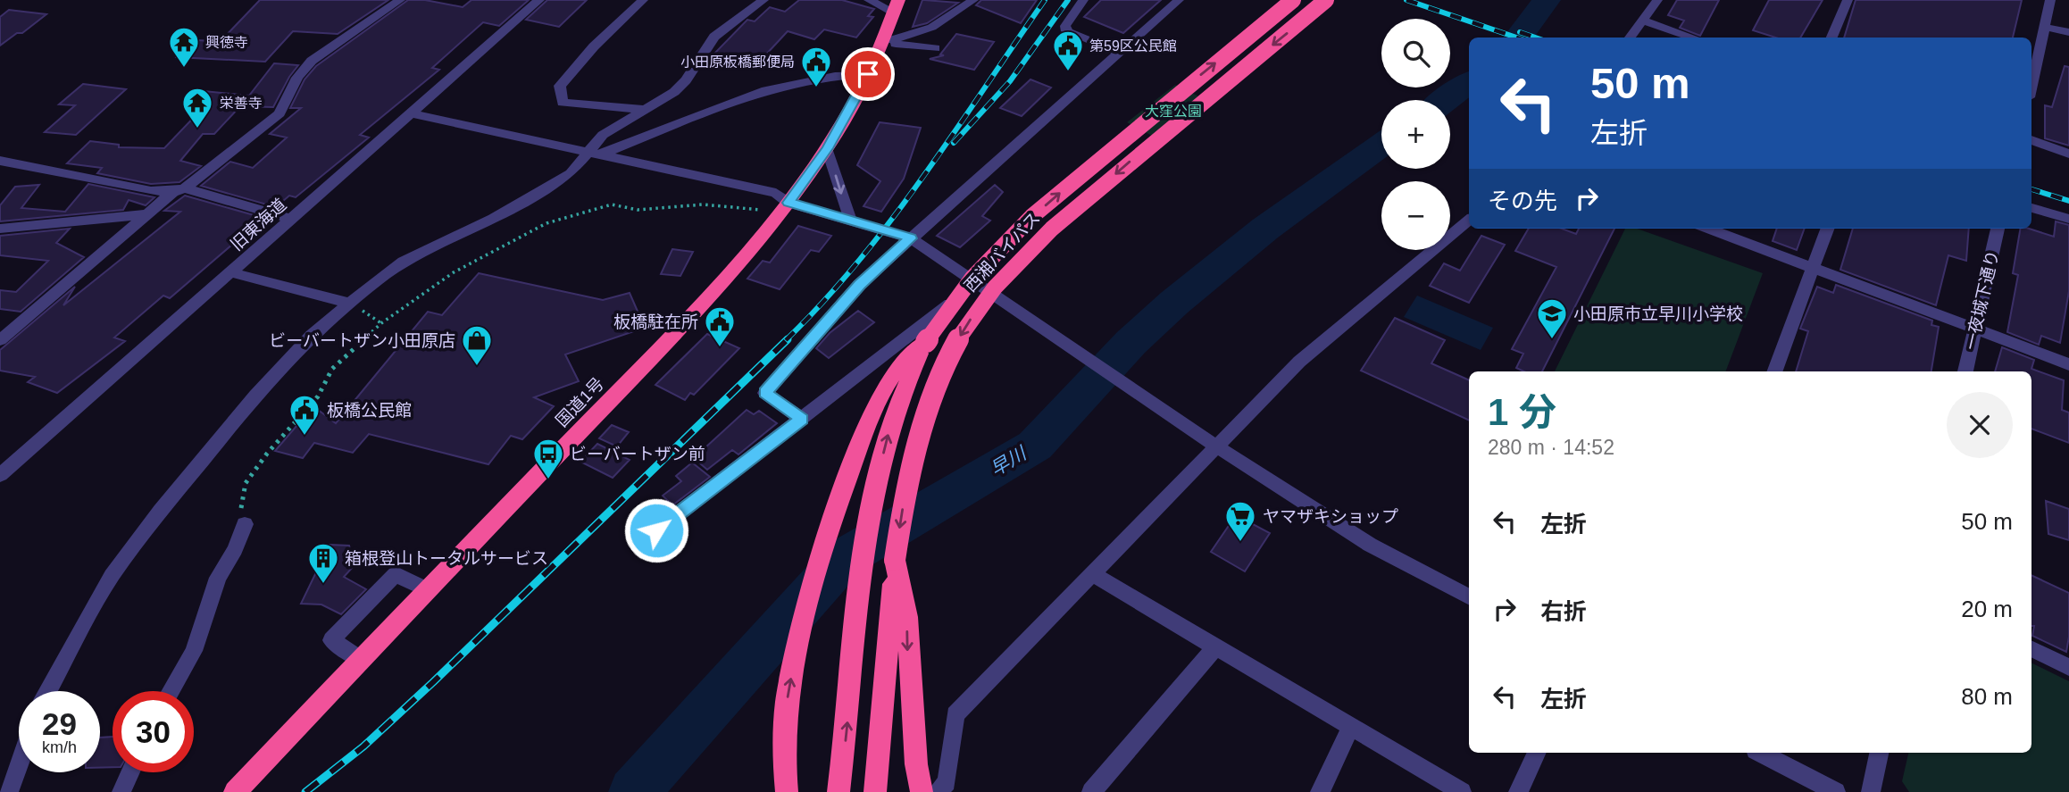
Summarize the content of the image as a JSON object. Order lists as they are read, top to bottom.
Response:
{
  "streets": {
    "highway": ["西湘バイパス", "国道1号"],
    "street": ["旧東海道", "一夜城下通り"]
  },
  "water": ["早川"],
  "parks": ["大窪公園"],
  "places": {
    "temple": ["興徳寺", "栄善寺"],
    "public building": [
      "第59区公民館",
      "小田原板橋郵便局",
      "板橋駐在所",
      "板橋公民館"
    ],
    "school or university": ["小田原市立早川小学校"],
    "shop": ["ビーバートザン小田原店"],
    "bus stop": ["ビーバートザン前"],
    "supermarket": ["ヤマザキショップ"],
    "building": ["箱根登山トータルサービス"]
  },
  "page": {
    "map_buttons": ["+", "−"],
    "turn": ["50 m", "左折"],
    "then": "その先",
    "heading": ["1 分", "280 m · 14:52"],
    "list": [
      {
        "name": "左折",
        "value": "50 m"
      },
      {
        "name": "右折",
        "value": "20 m"
      },
      {
        "name": "左折",
        "value": "80 m"
      }
    ],
    "speed": "29 km/h",
    "limit": "30"
  }
}
